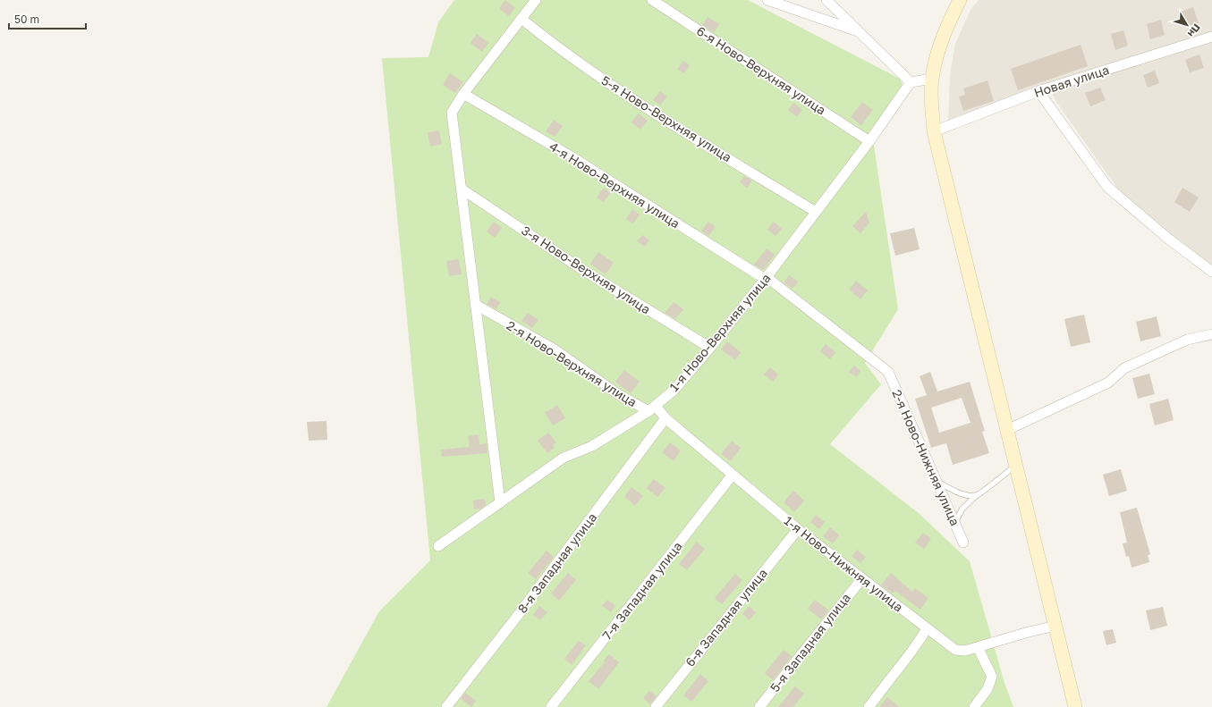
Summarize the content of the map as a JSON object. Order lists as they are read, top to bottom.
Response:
{
  "streets": {
    "street": [
      "6-я Ново-Верхняя улица",
      "Новая улица",
      "5-я Ново-Верхняя улица",
      "4-я Ново-Верхняя улица",
      "3-я Ново-Верхняя улица",
      "1-я Ново-Верхняя улица",
      "2-я Ново-Верхняя улица",
      "2-я Ново-Нижняя улица",
      "8-я Западная улица",
      "1-я Ново-Нижняя улица",
      "7-я Западная улица",
      "6-я Западная улица",
      "5-я Западная улица"
    ]
  },
  "crossings": [
    ["6-я Ново-Верхняя улица", "1-я Ново-Верхняя улица"],
    ["5-я Ново-Верхняя улица", "1-я Ново-Верхняя улица"],
    ["4-я Ново-Верхняя улица", "1-я Ново-Верхняя улица"],
    ["4-я Ново-Верхняя улица", "2-я Ново-Нижняя улица"],
    ["3-я Ново-Верхняя улица", "1-я Ново-Верхняя улица"],
    ["1-я Ново-Верхняя улица", "2-я Ново-Верхняя улица"],
    ["1-я Ново-Верхняя улица", "1-я Ново-Нижняя улица"],
    ["2-я Ново-Верхняя улица", "1-я Ново-Нижняя улица"],
    ["8-я Западная улица", "1-я Ново-Нижняя улица"],
    ["1-я Ново-Нижняя улица", "7-я Западная улица"],
    ["1-я Ново-Нижняя улица", "6-я Западная улица"],
    ["1-я Ново-Нижняя улица", "5-я Западная улица"]
  ],
  "scale_bar": "50 m",
  "north": "bottom right"
}
